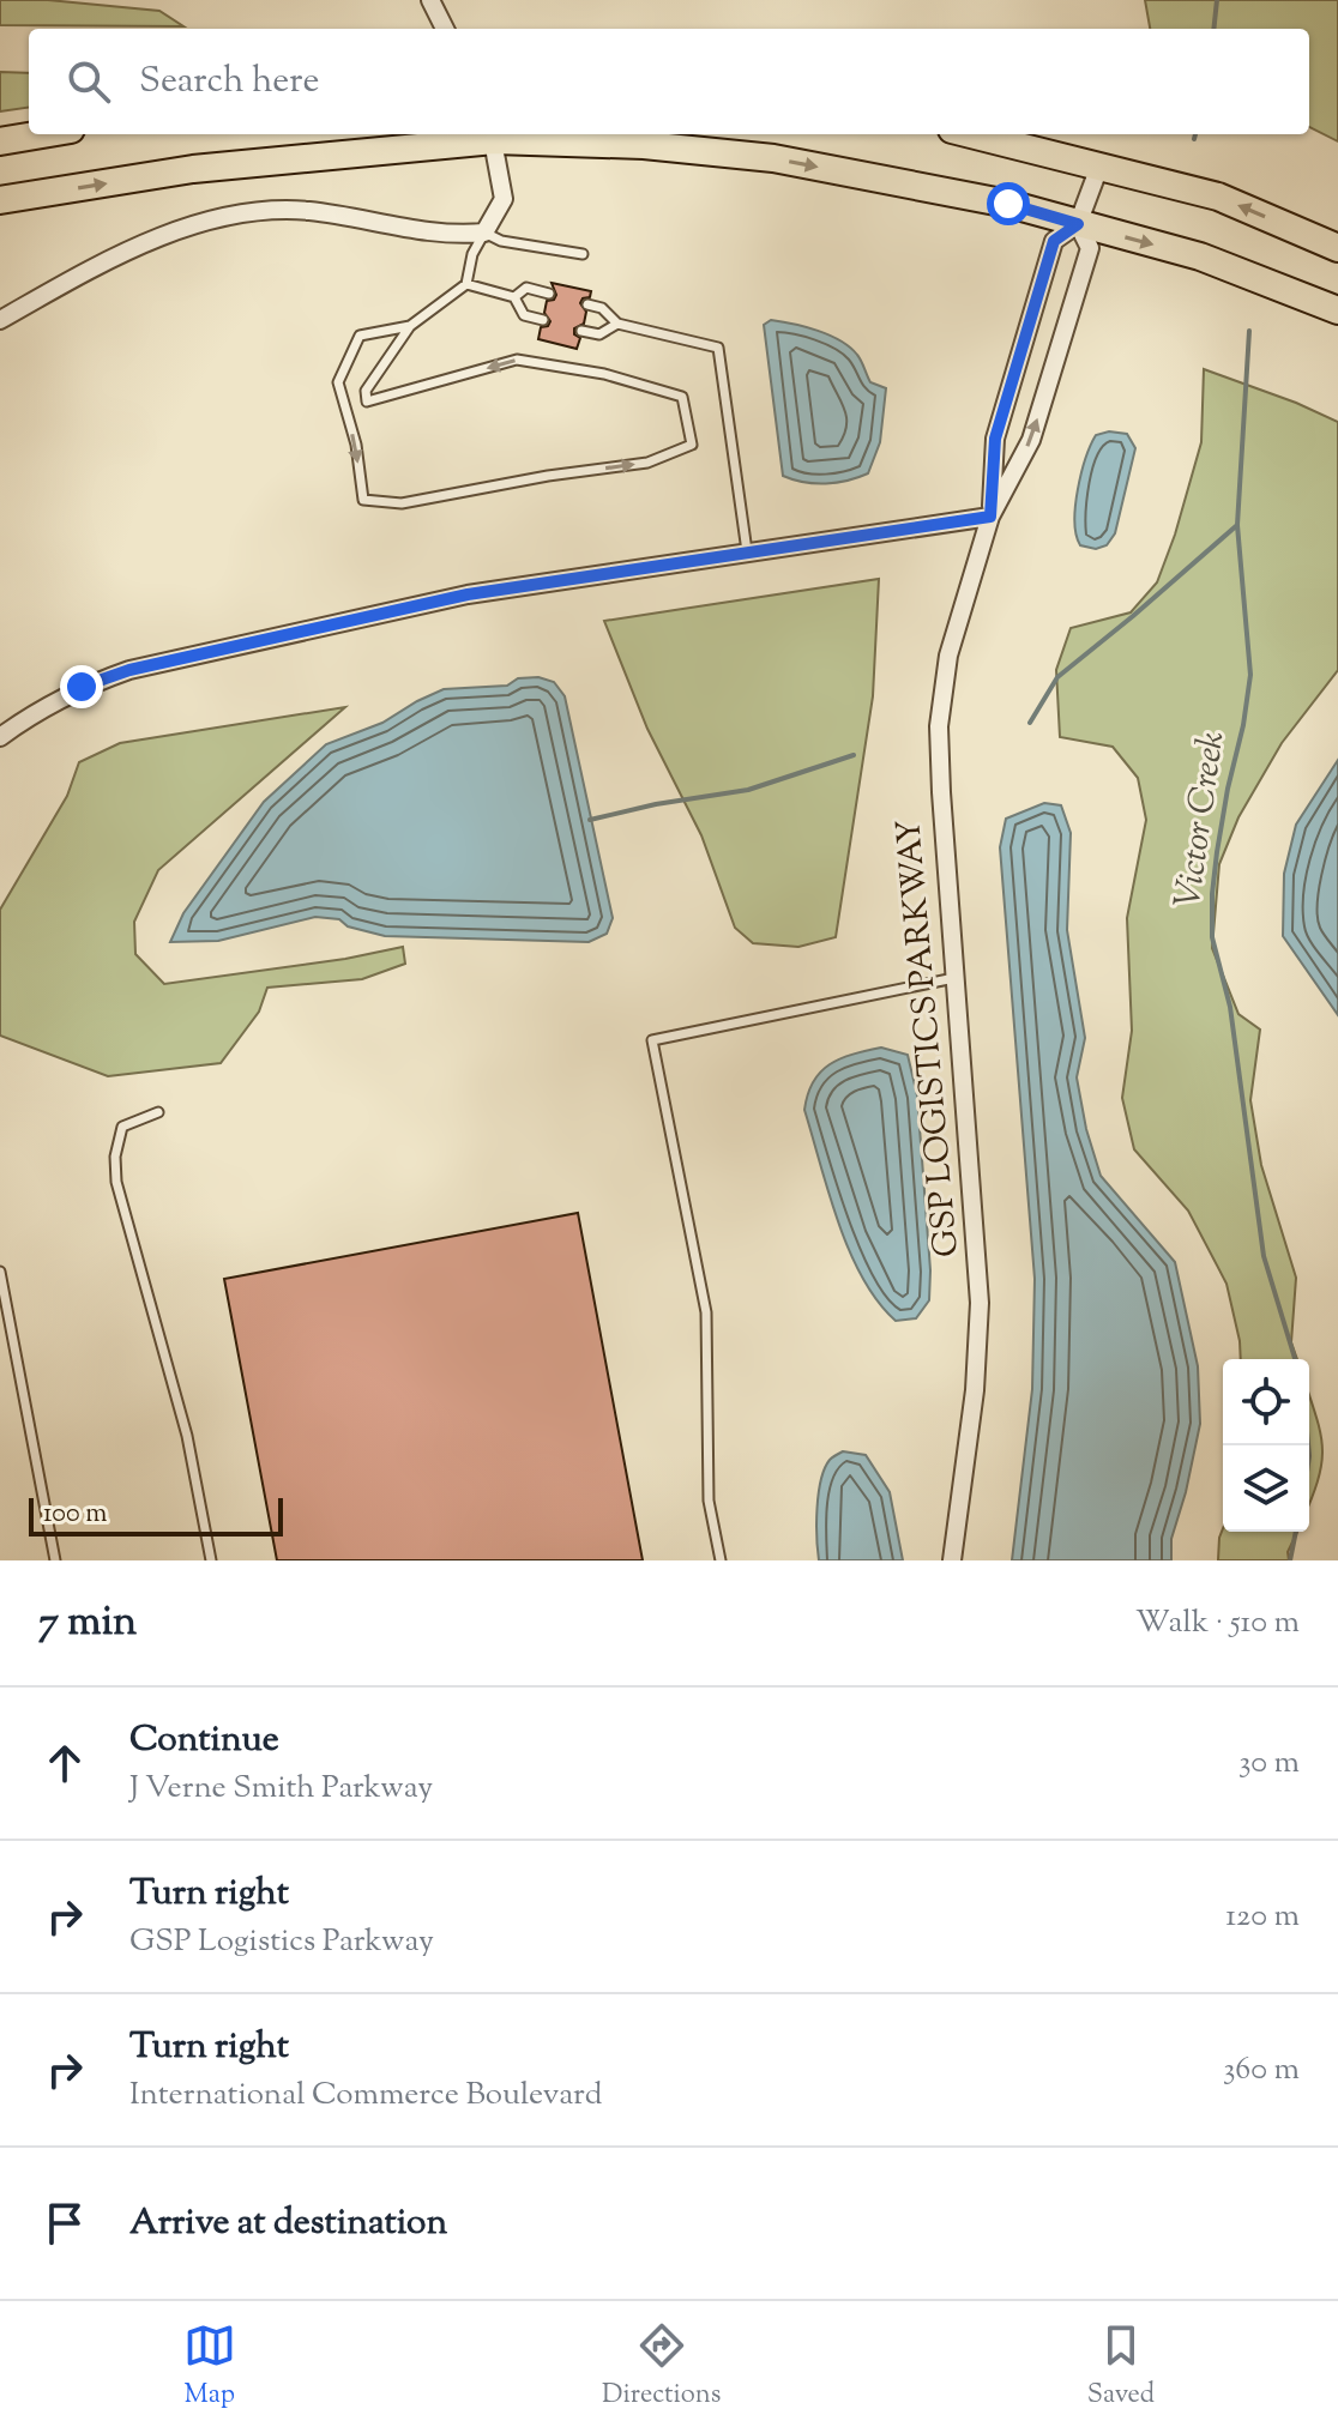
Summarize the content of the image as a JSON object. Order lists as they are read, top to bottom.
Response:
{
  "streets": {
    "street": ["GSP LOGISTICS PARKWAY"]
  },
  "water": ["Victor Creek"],
  "scale_bar": "100 m",
  "page": {
    "search": "Search here",
    "scale": "100 m",
    "heading": ["7 min", "Walk · 510 m"],
    "list": [
      ["Continue", "J Verne Smith Parkway", "30 m"],
      ["Turn right", "GSP Logistics Parkway", "120 m"],
      ["Turn right", "International Commerce Boulevard", "360 m"],
      "Arrive at destination"
    ],
    "nav": ["Map", "Directions", "Saved"]
  }
}
